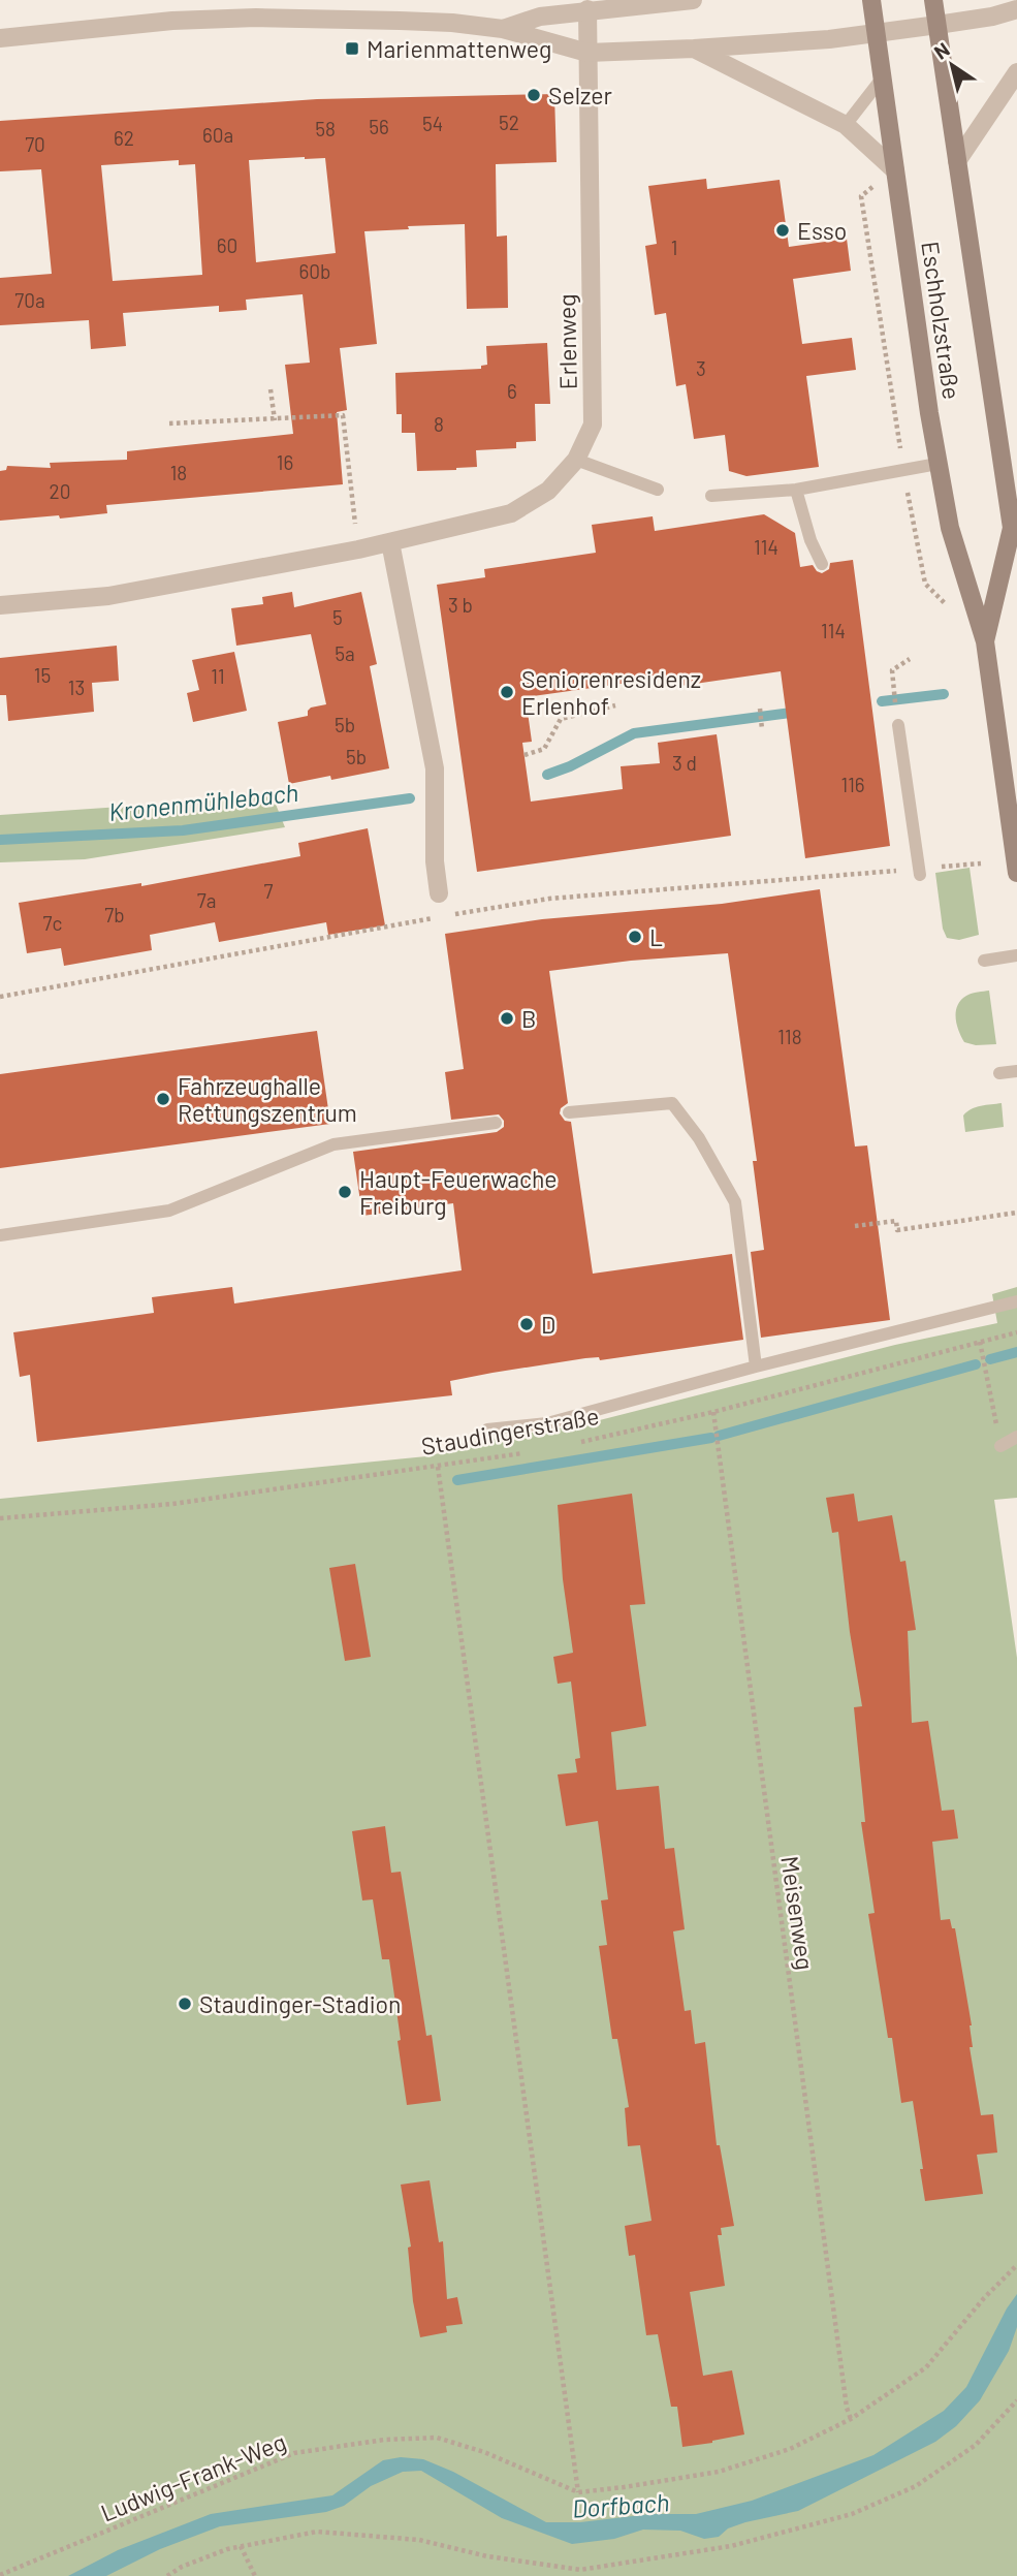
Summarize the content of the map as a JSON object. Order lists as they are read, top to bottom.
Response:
{
  "streets": {
    "main road": ["Eschholzstraße"],
    "street": ["Erlenweg"],
    "lane": ["Staudingerstraße"],
    "path": ["Meisenweg", "Ludwig-Frank-Weg"]
  },
  "crossings": [
    ["Staudingerstraße", "Meisenweg"],
    ["Meisenweg", "Ludwig-Frank-Weg"]
  ],
  "water": ["Kronenmühlebach", "Dorfbach"],
  "places": {
    "transit": ["Marienmattenweg"],
    "other": [
      "Selzer",
      "Esso",
      "Seniorenresidenz Erlenhof",
      "L",
      "B",
      "Fahrzeughalle Rettungszentrum",
      "Haupt-Feuerwache Freiburg",
      "D",
      "Staudinger-Stadion"
    ]
  },
  "house_numbers": [
    "52",
    "54",
    "56",
    "58",
    "60a",
    "62",
    "70",
    "60",
    "1",
    "60b",
    "70a",
    "3",
    "6",
    "8",
    "16",
    "18",
    "20",
    "114",
    "3 b",
    "5",
    "114",
    "5a",
    "15",
    "11",
    "13",
    "5b",
    "5b",
    "3 d",
    "116",
    "7",
    "7a",
    "7b",
    "7c",
    "118"
  ],
  "north": "top left"
}
